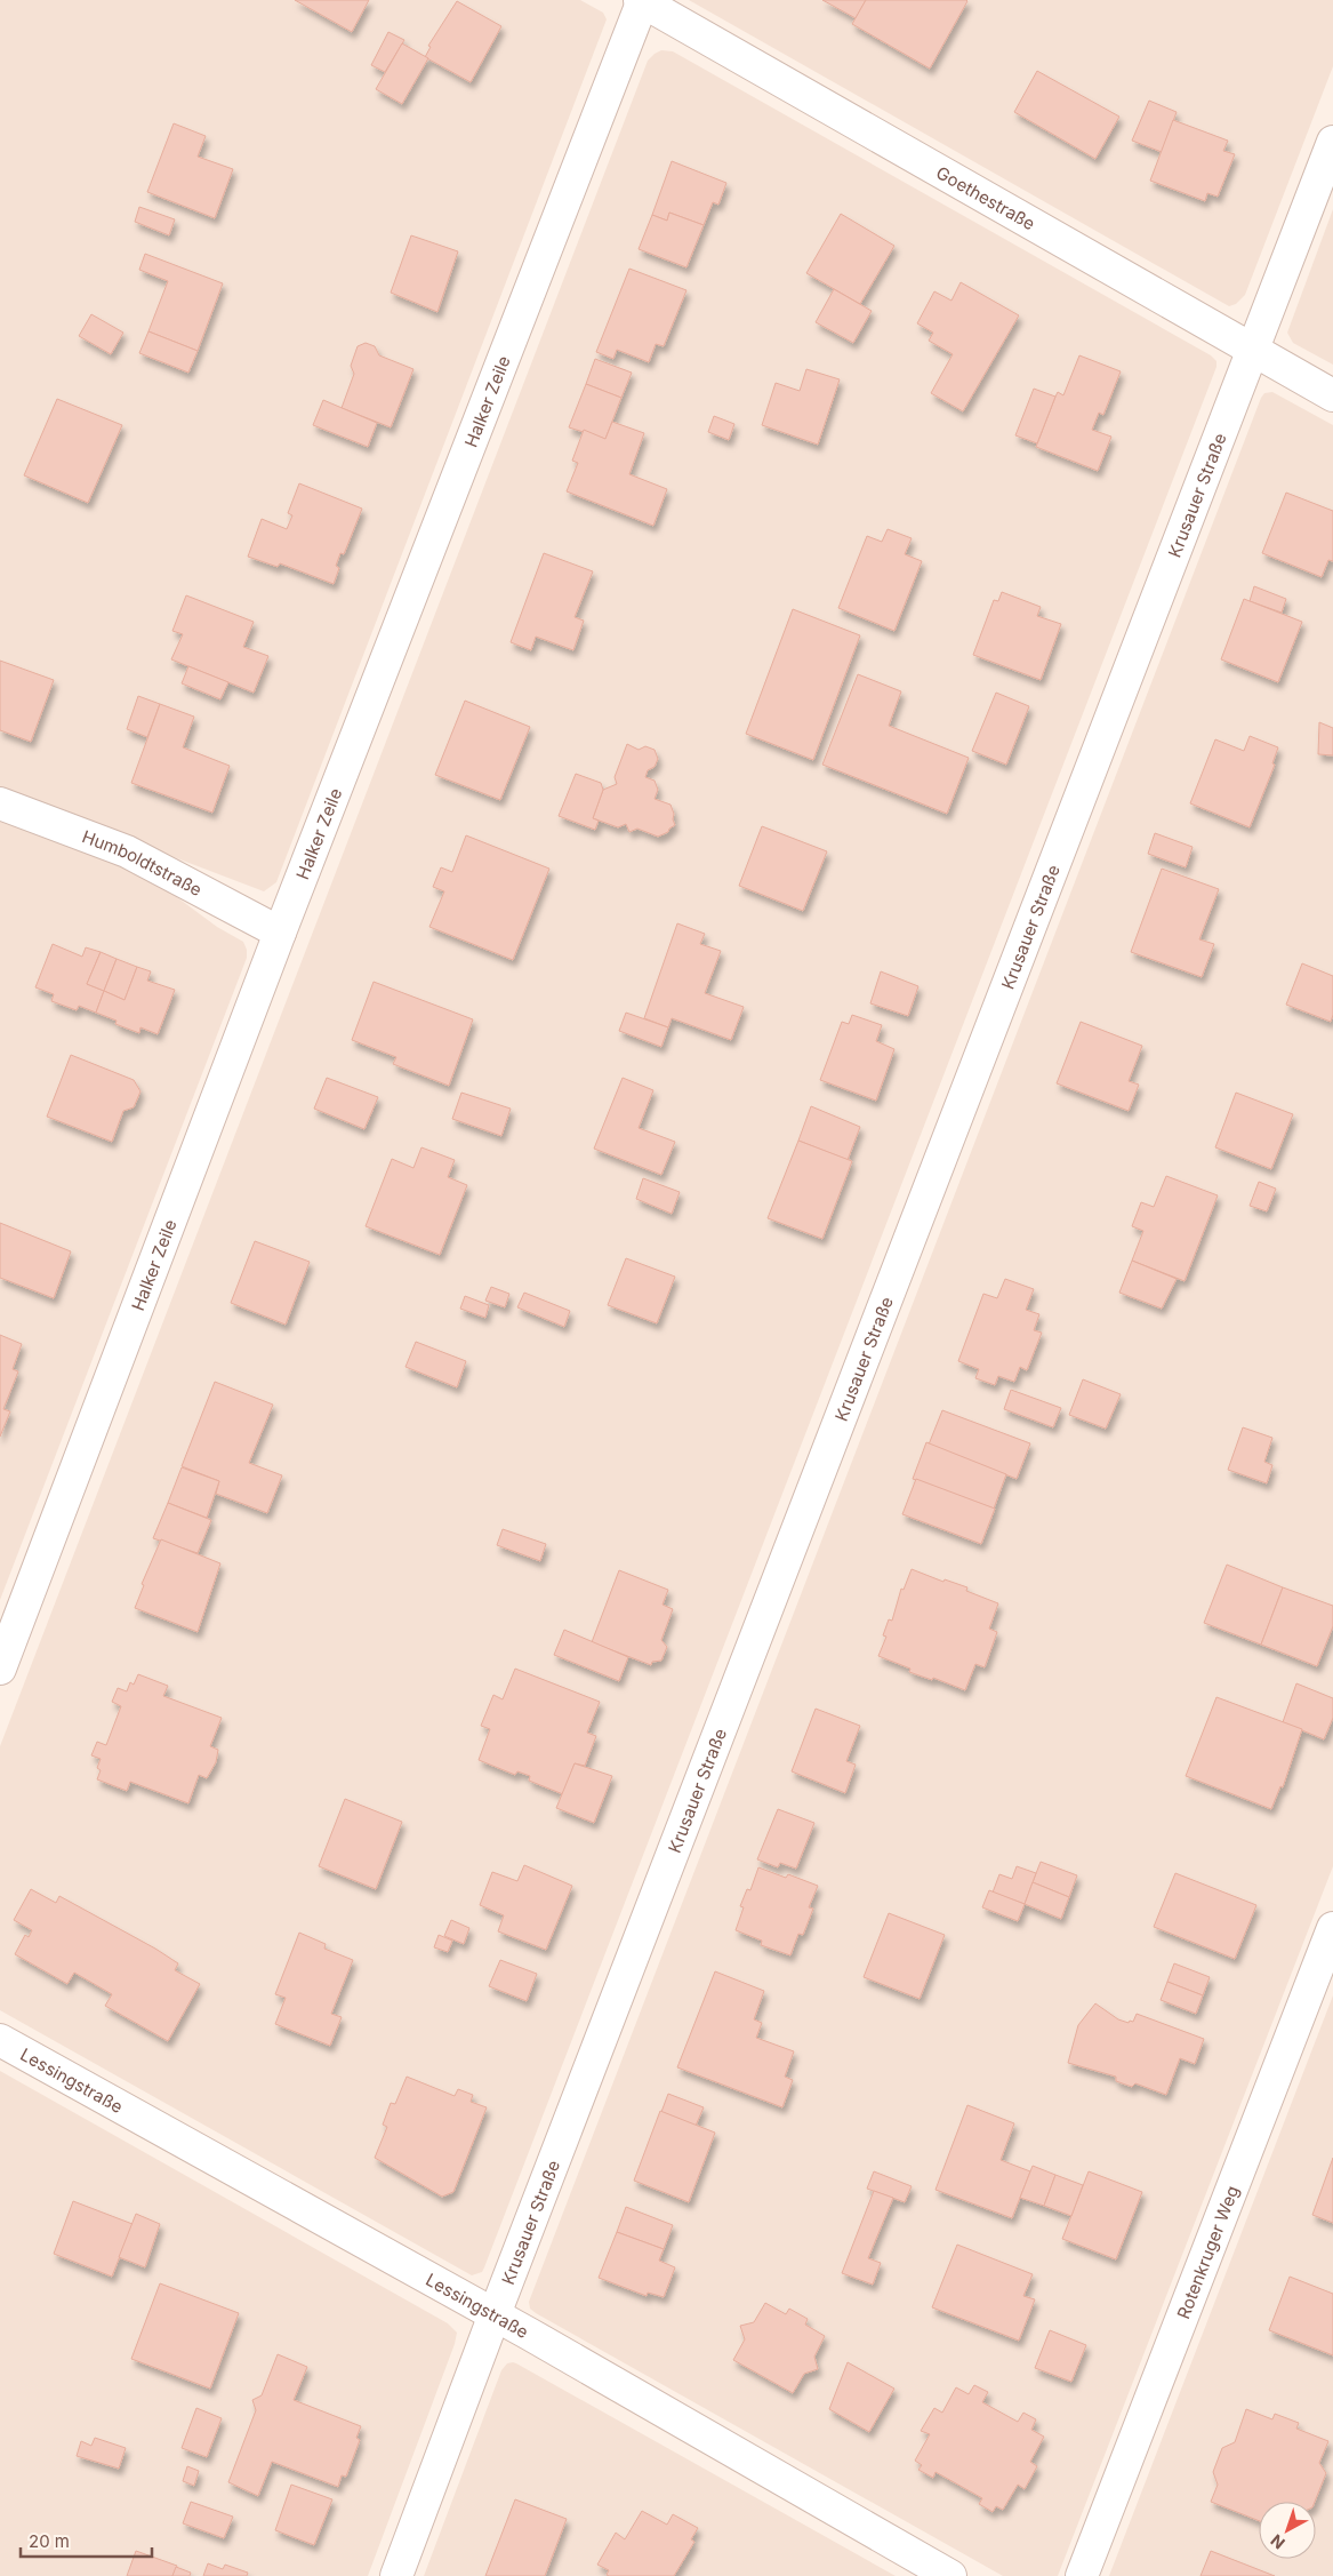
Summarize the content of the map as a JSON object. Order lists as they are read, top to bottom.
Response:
{
  "streets": {
    "street": [
      "Goethestraße",
      "Halker Zeile",
      "Krusauer Straße",
      "Humboldtstraße",
      "Lessingstraße",
      "Rotenkruger Weg"
    ]
  },
  "crossings": [
    ["Goethestraße", "Halker Zeile"],
    ["Goethestraße", "Krusauer Straße"],
    ["Halker Zeile", "Humboldtstraße"],
    ["Krusauer Straße", "Lessingstraße"]
  ],
  "scale_bar": "20 m",
  "north": "bottom left"
}
